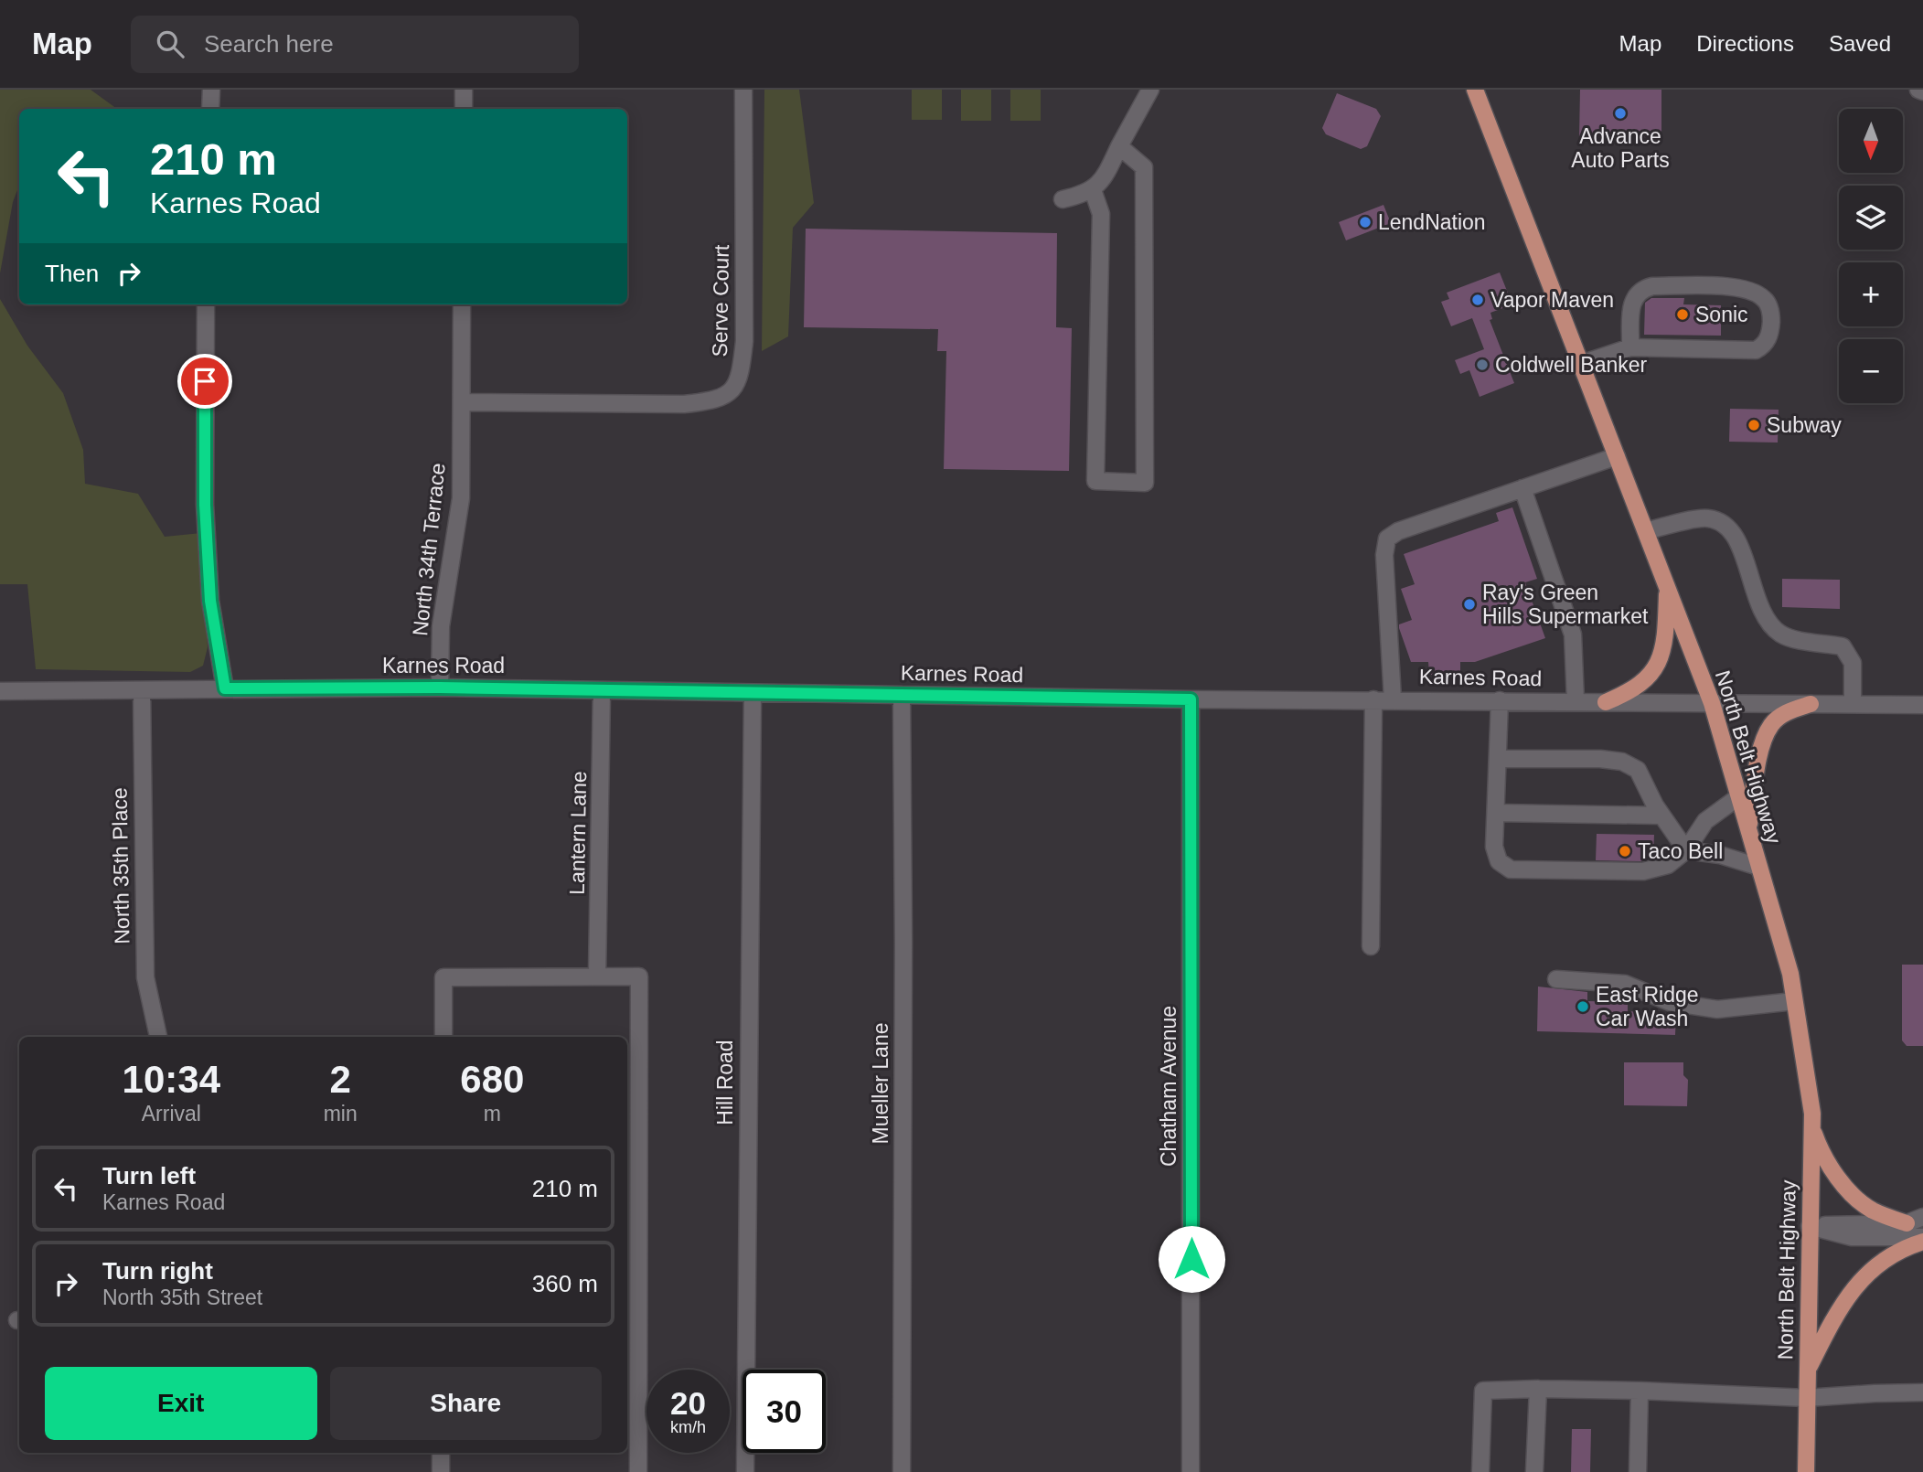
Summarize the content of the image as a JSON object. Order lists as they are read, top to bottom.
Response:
{
  "streets": {
    "main road": ["North Belt Highway"],
    "street": [
      "Serve Court",
      "North 34th Terrace",
      "Karnes Road",
      "Lantern Lane",
      "North 35th Place",
      "Hill Road",
      "Mueller Lane",
      "Chatham Avenue"
    ]
  },
  "crossings": [
    ["Serve Court", "North 34th Terrace"],
    ["North 34th Terrace", "Karnes Road"],
    ["Karnes Road", "North Belt Highway"],
    ["Karnes Road", "Lantern Lane"],
    ["Karnes Road", "North 35th Place"],
    ["Karnes Road", "Hill Road"],
    ["Karnes Road", "Mueller Lane"],
    ["Karnes Road", "Chatham Avenue"]
  ],
  "places": [
    "Advance Auto Parts",
    "LendNation",
    "Vapor Maven",
    "Sonic",
    "Coldwell Banker",
    "Subway",
    "Ray's Green Hills Supermarket",
    "Taco Bell",
    "East Ridge Car Wash"
  ],
  "north": "bottom",
  "page": {
    "header": "Map",
    "search": "Search here",
    "nav": ["Map", "Directions", "Saved"],
    "map_buttons": ["+", "−"],
    "turn": ["210 m", "Karnes Road"],
    "then": "Then",
    "eta": [
      "10:34",
      "Arrival",
      "2",
      "min",
      "680",
      "m"
    ],
    "list": [
      {
        "name": "Turn left",
        "note": "Karnes Road",
        "value": "210 m"
      },
      {
        "name": "Turn right",
        "note": "North 35th Street",
        "value": "360 m"
      }
    ],
    "buttons": ["Exit", "Share"],
    "speed": "20 km/h",
    "limit": "30"
  }
}
